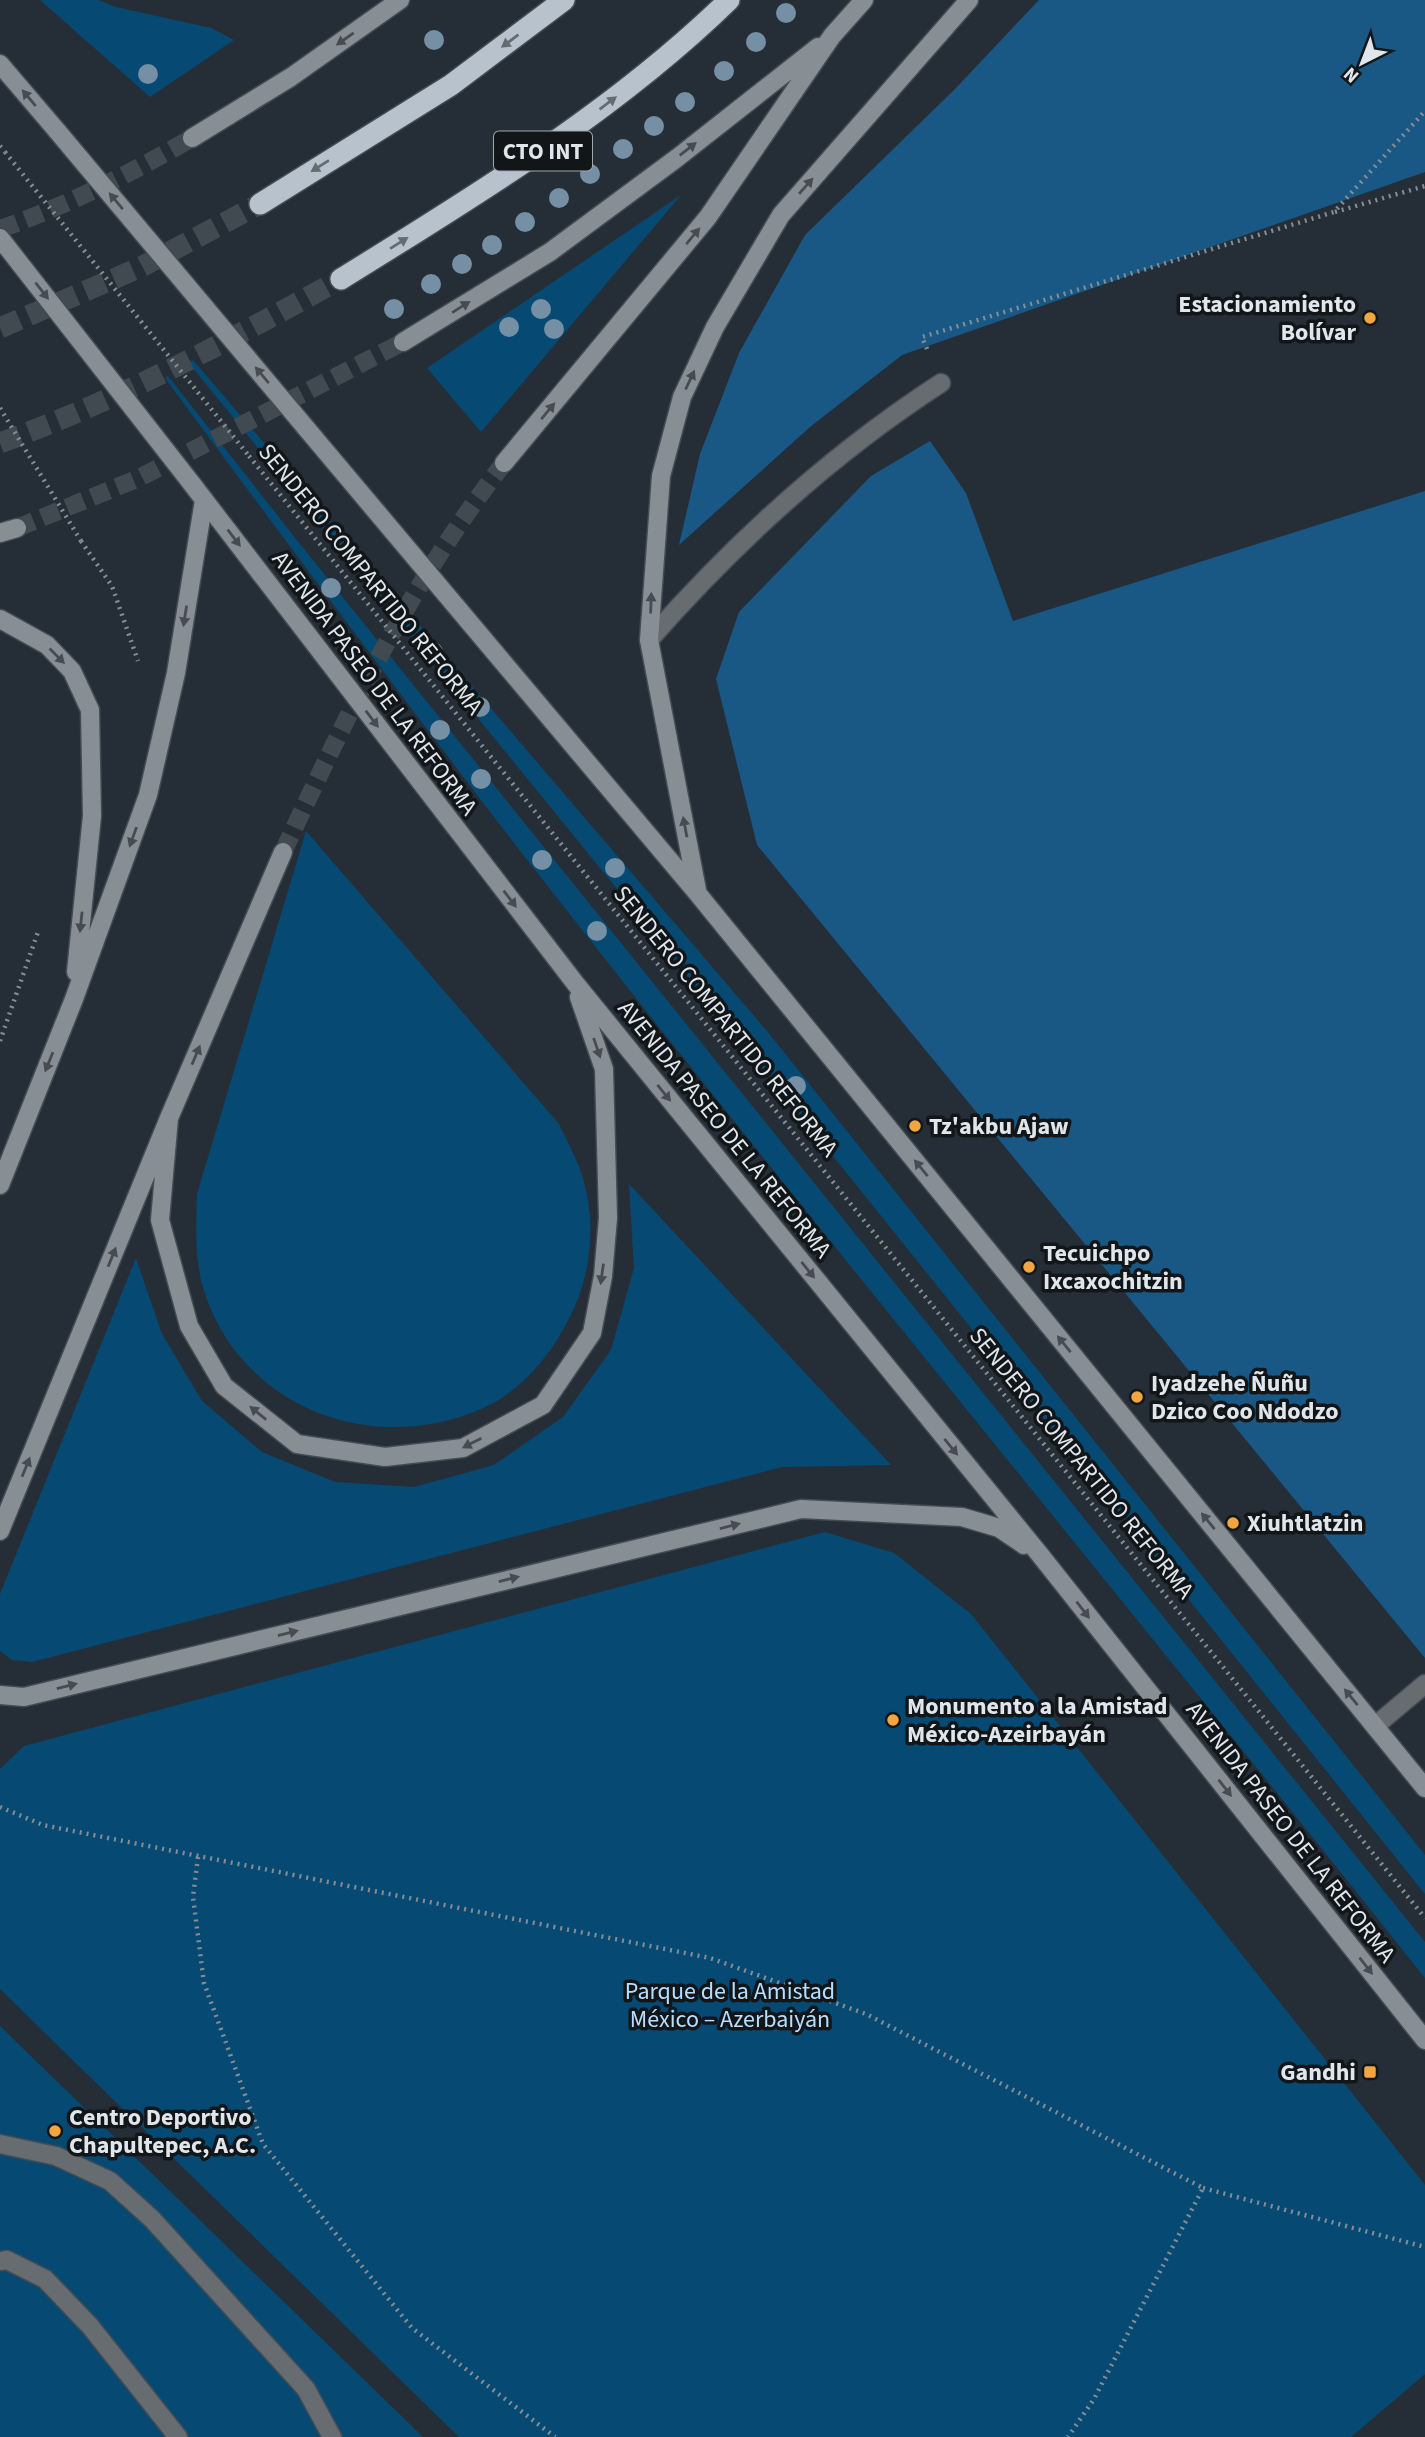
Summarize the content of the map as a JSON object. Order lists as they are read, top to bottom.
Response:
{
  "streets": {
    "highway": ["CTO INT"],
    "main road": ["AVENIDA PASEO DE LA REFORMA"],
    "path": ["SENDERO COMPARTIDO REFORMA"]
  },
  "parks": ["Parque de la Amistad México – Azerbaiyán"],
  "places": {
    "other": [
      "Estacionamiento Bolívar",
      "Tz'akbu Ajaw",
      "Tecuichpo Ixcaxochitzin",
      "Iyadzehe Ñuñu Dzico Coo Ndodzo",
      "Xiuhtlatzin",
      "Monumento a la Amistad México-Azeirbayán",
      "Centro Deportivo Chapultepec, A.C."
    ],
    "transit": ["Gandhi"]
  },
  "north": "bottom left"
}
